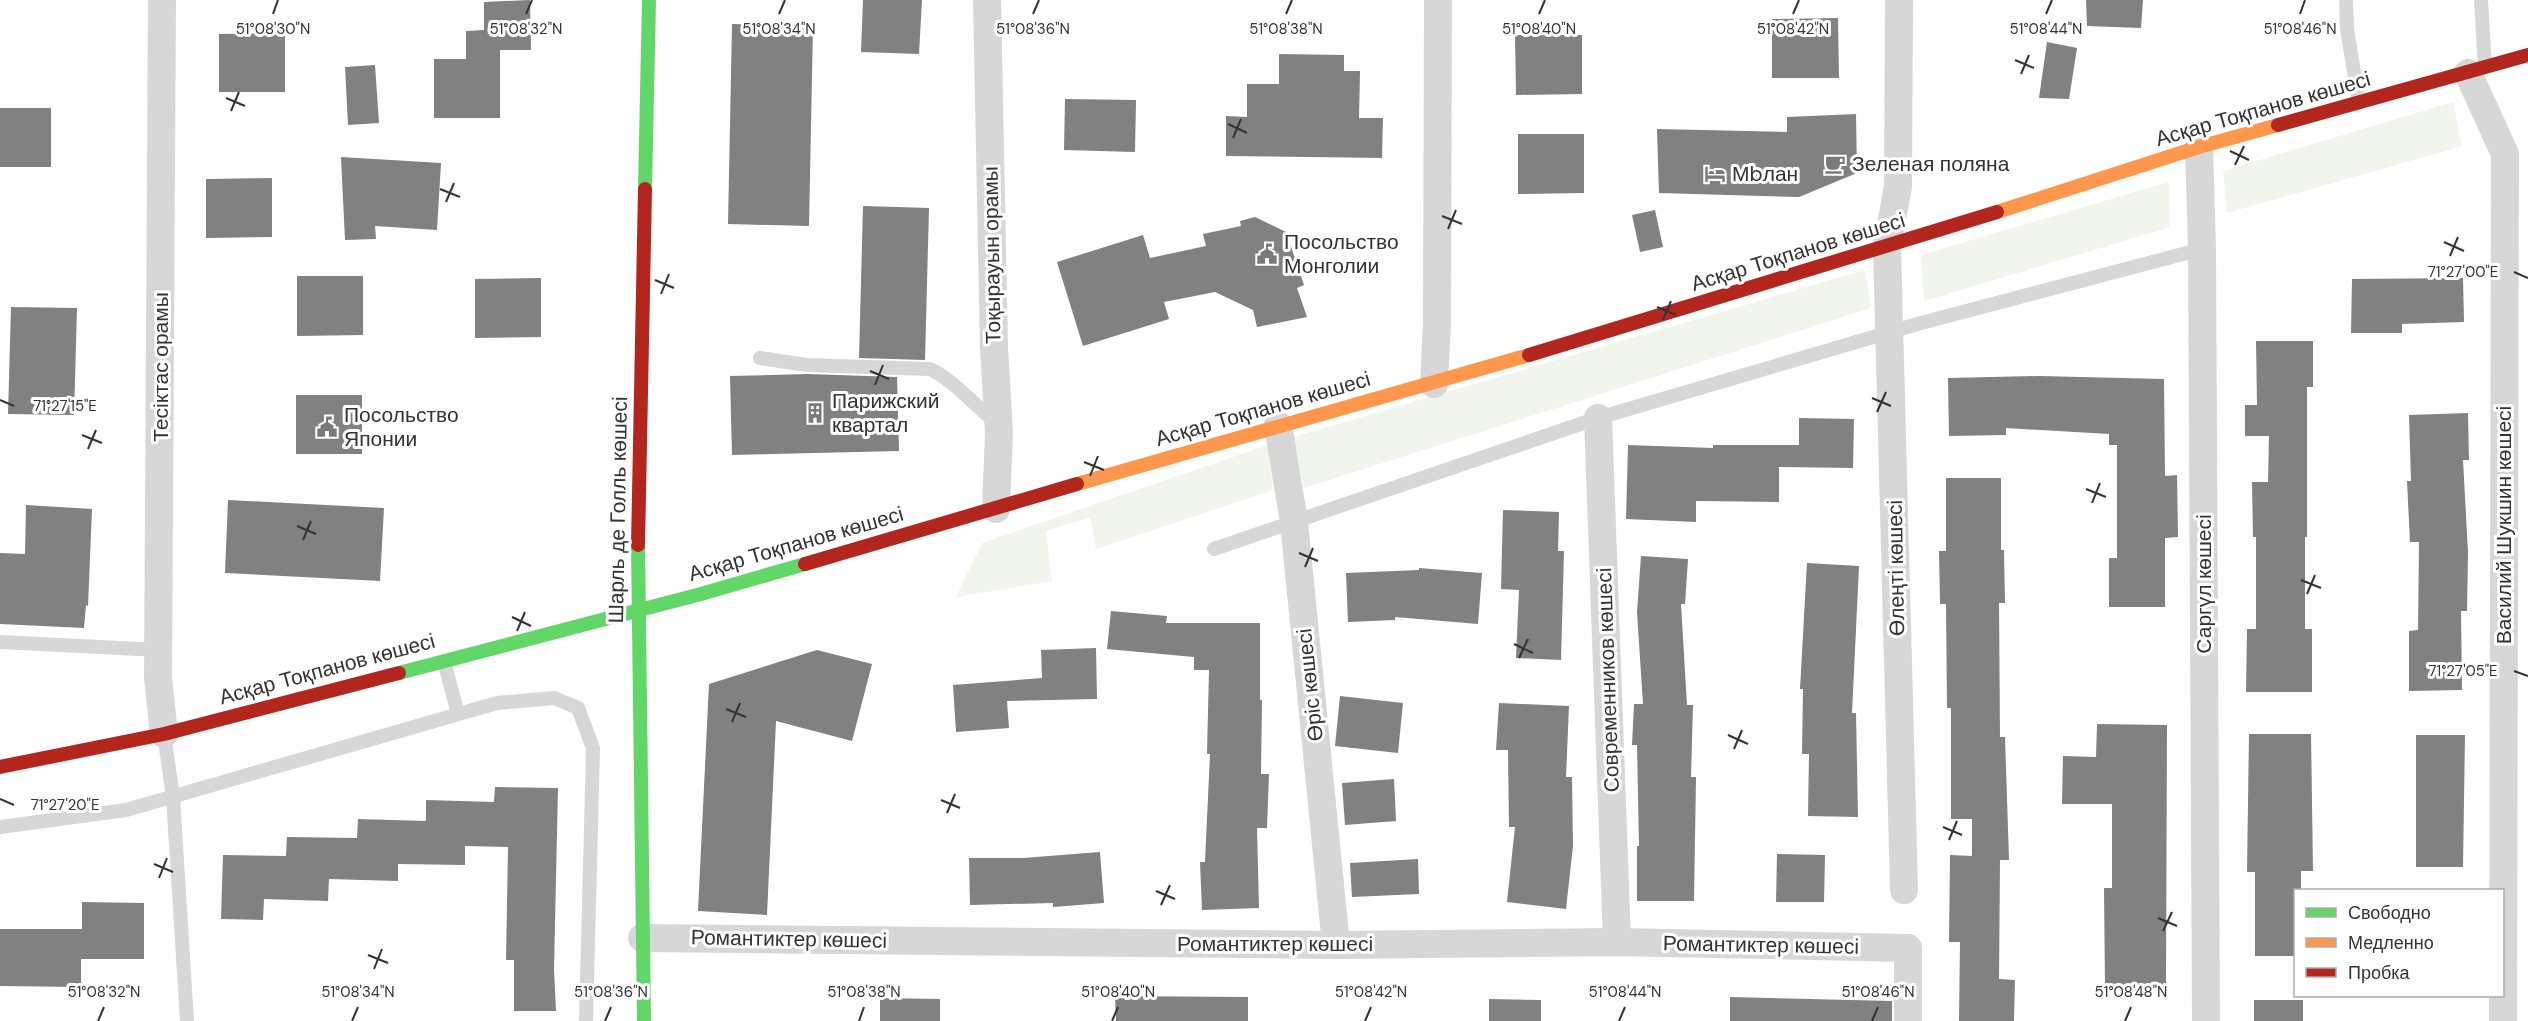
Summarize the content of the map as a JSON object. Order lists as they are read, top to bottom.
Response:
{
  "streets": {
    "street": [
      "Асқар Тоқпанов көшесі",
      "Тоқырауын орамы",
      "Тесіктас орамы",
      "Шарль де Голль көшесі",
      "Василий Шукшин көшесі",
      "Өлеңті көшесі",
      "Саргүл көшесі",
      "Современников көшесі",
      "Өріс көшесі",
      "Романтиктер көшесі"
    ]
  },
  "crossings": [
    ["Асқар Тоқпанов көшесі", "Тоқырауын орамы"],
    ["Асқар Тоқпанов көшесі", "Тесіктас орамы"],
    ["Асқар Тоқпанов көшесі", "Шарль де Голль көшесі"],
    ["Асқар Тоқпанов көшесі", "Василий Шукшин көшесі"],
    ["Асқар Тоқпанов көшесі", "Өлеңті көшесі"],
    ["Асқар Тоқпанов көшесі", "Саргүл көшесі"],
    ["Асқар Тоқпанов көшесі", "Өріс көшесі"],
    ["Шарль де Голль көшесі", "Романтиктер көшесі"],
    ["Современников көшесі", "Романтиктер көшесі"],
    ["Өріс көшесі", "Романтиктер көшесі"]
  ],
  "places": {
    "cafe": ["Зеленая поляна"],
    "hotel": ["Мbлан"],
    "public building": ["Посольство Монголии", "Посольство Японии"],
    "building": ["Парижский квартал"]
  },
  "legend": ["Свободно", "Медленно", "Пробка"],
  "coordinates": [
    "51°08'30\"N",
    "51°08'32\"N",
    "51°08'34\"N",
    "51°08'36\"N",
    "51°08'38\"N",
    "51°08'40\"N",
    "51°08'42\"N",
    "51°08'44\"N",
    "51°08'46\"N",
    "71°27'00\"E",
    "71°27'15\"E",
    "71°27'05\"E",
    "71°27'20\"E",
    "51°08'48\"N"
  ]
}
